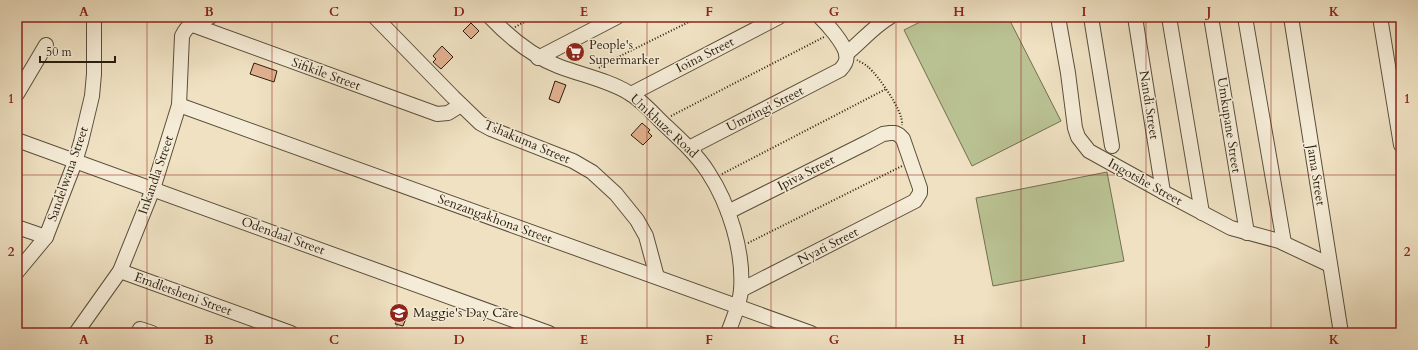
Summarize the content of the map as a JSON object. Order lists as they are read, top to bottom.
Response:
{
  "streets": {
    "street": [
      "Ioina Street",
      "Sifikile Street",
      "Nandi Street",
      "Umzingi Street",
      "Umkupane Street",
      "Umkhuze Road",
      "Tshakuma Street",
      "Ipiva Street",
      "Sandelwana Street",
      "Inkandla Street",
      "Jama Street",
      "Ingotshe Street",
      "Senzangakhona Street",
      "Odendaal Street",
      "Nyati Street",
      "Emdletsheni Street"
    ]
  },
  "crossings": [
    ["Ioina Street", "Umkhuze Road"],
    ["Sifikile Street", "Tshakuma Street"],
    ["Sifikile Street", "Inkandla Street"],
    ["Nandi Street", "Ingotshe Street"],
    ["Umzingi Street", "Umkhuze Road"],
    ["Umkupane Street", "Ingotshe Street"],
    ["Umkhuze Road", "Ipiva Street"],
    ["Umkhuze Road", "Senzangakhona Street"],
    ["Umkhuze Road", "Nyati Street"],
    ["Tshakuma Street", "Senzangakhona Street"],
    ["Sandelwana Street", "Odendaal Street"],
    ["Inkandla Street", "Senzangakhona Street"],
    ["Inkandla Street", "Odendaal Street"],
    ["Inkandla Street", "Emdletsheni Street"],
    ["Jama Street", "Ingotshe Street"]
  ],
  "places": {
    "supermarket": ["People's Supermarker"],
    "school or university": ["Maggie's Day Care"]
  },
  "scale_bar": "50 m",
  "grid": {
    "columns": [
      "A",
      "B",
      "C",
      "D",
      "E",
      "F",
      "G",
      "H",
      "I",
      "J",
      "K"
    ],
    "rows": ["1", "2"]
  }
}
